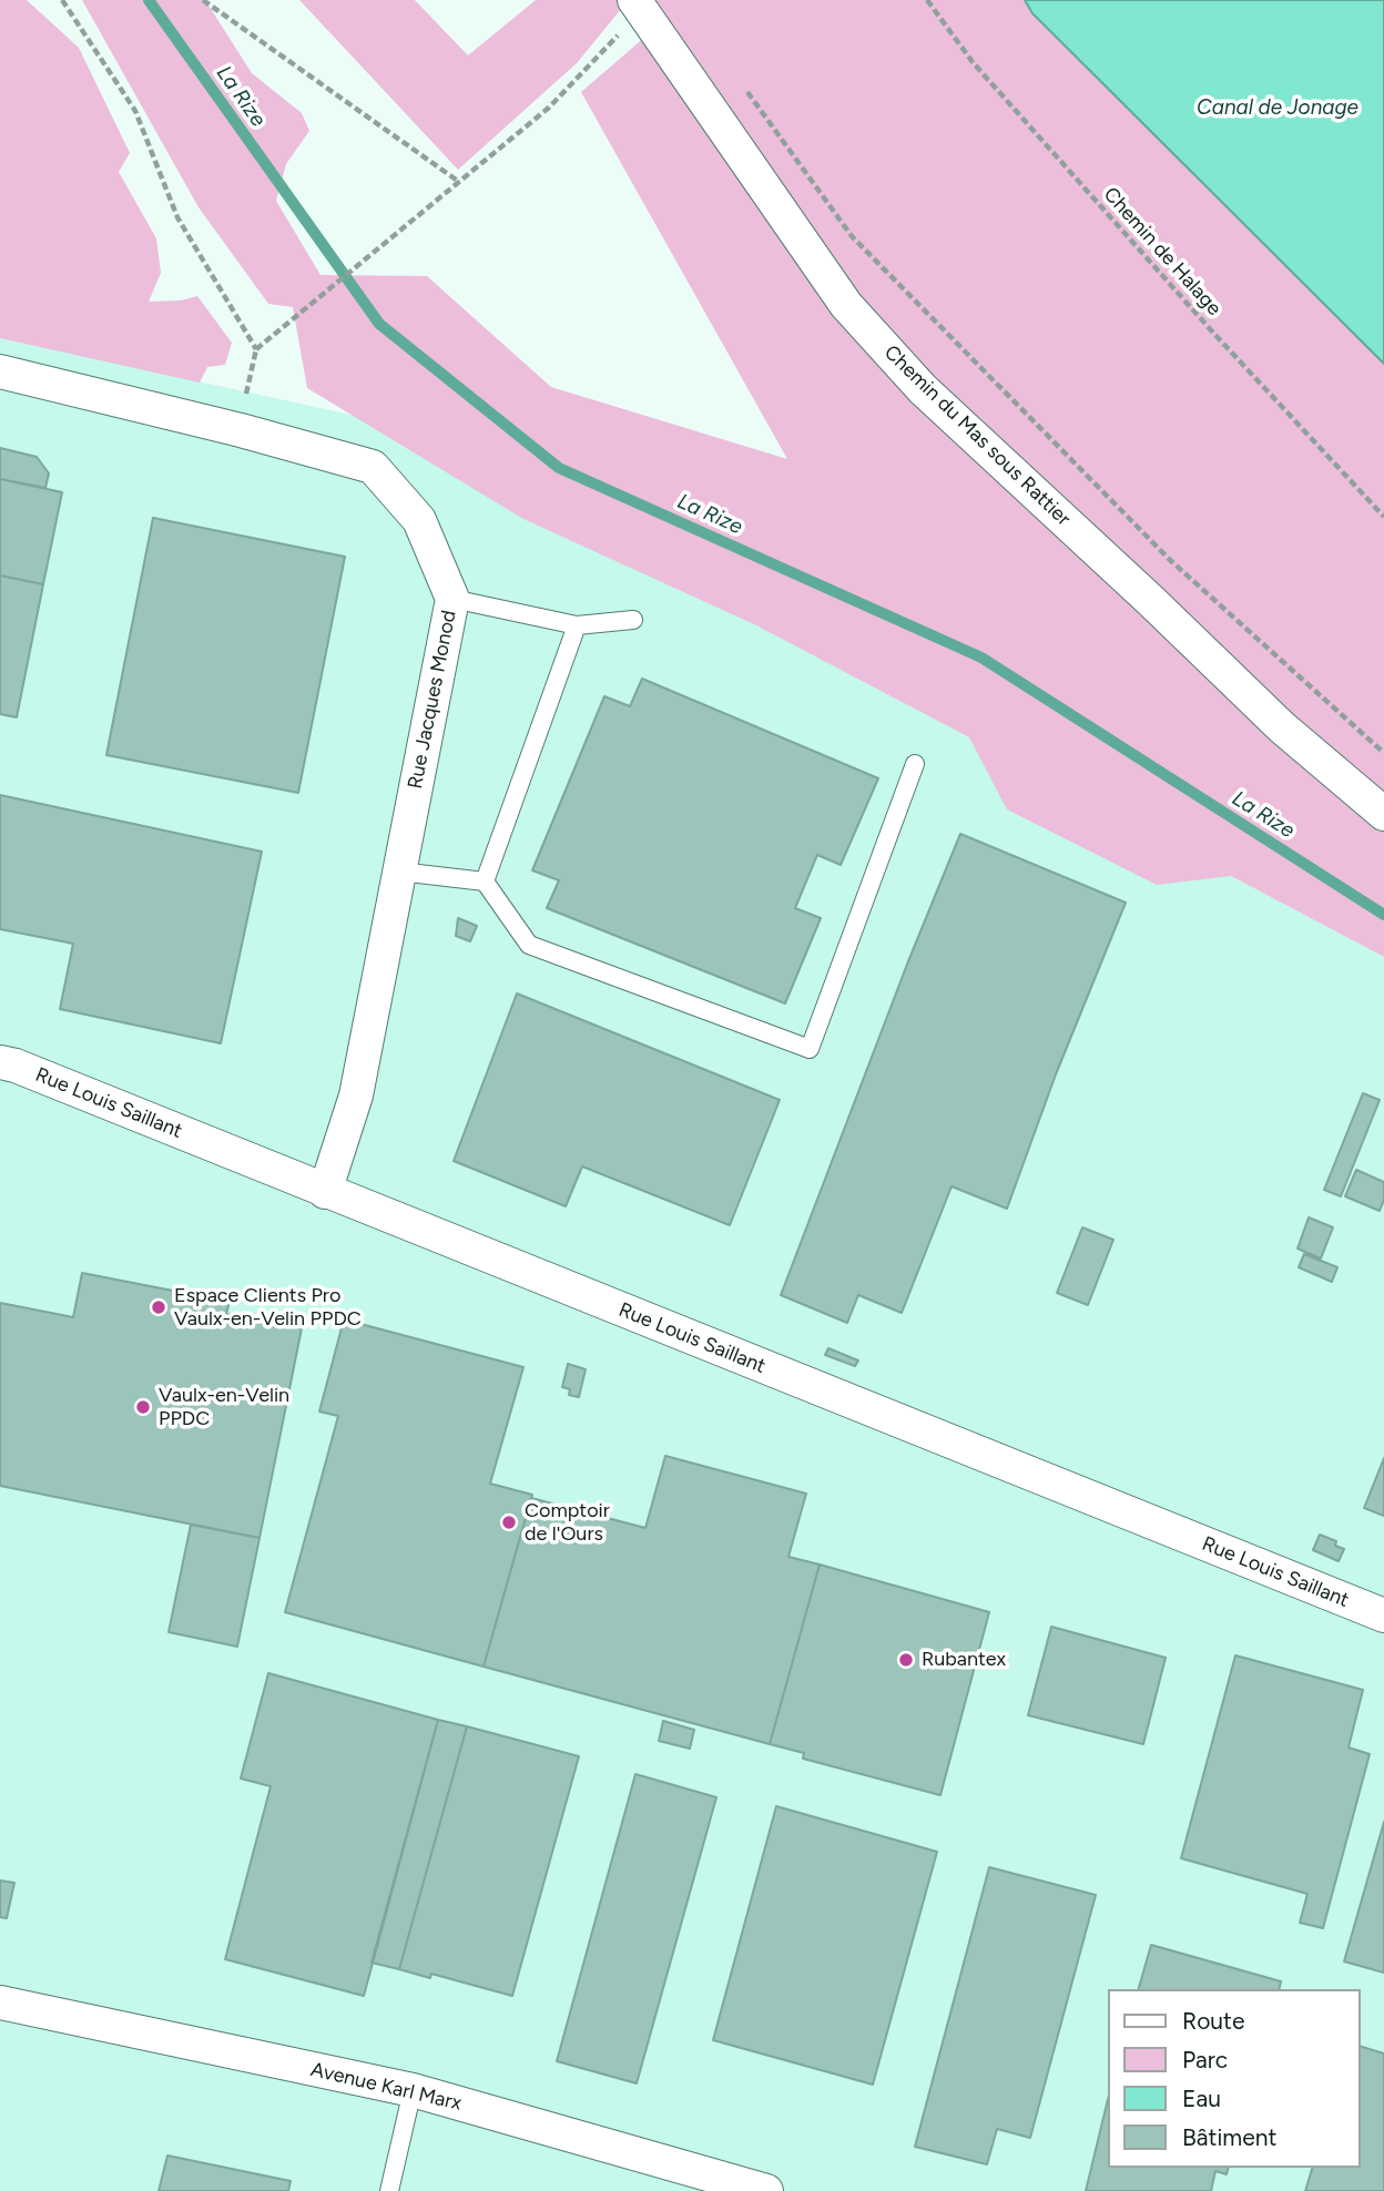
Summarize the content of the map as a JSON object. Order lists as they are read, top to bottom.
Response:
{
  "streets": {
    "street": [
      "Chemin du Mas sous Rattier",
      "Rue Jacques Monod",
      "Rue Louis Saillant",
      "Avenue Karl Marx"
    ],
    "path": ["Chemin de Halage"]
  },
  "crossings": [
    ["Rue Jacques Monod", "Rue Louis Saillant"]
  ],
  "water": ["La Rize", "Canal de Jonage"],
  "places": [
    "Espace Clients Pro Vaulx-en-Velin PPDC",
    "Vaulx-en-Velin PPDC",
    "Comptoir de l'Ours",
    "Rubantex"
  ],
  "legend": [
    "Route",
    "Parc",
    "Eau",
    "Bâtiment"
  ]
}
